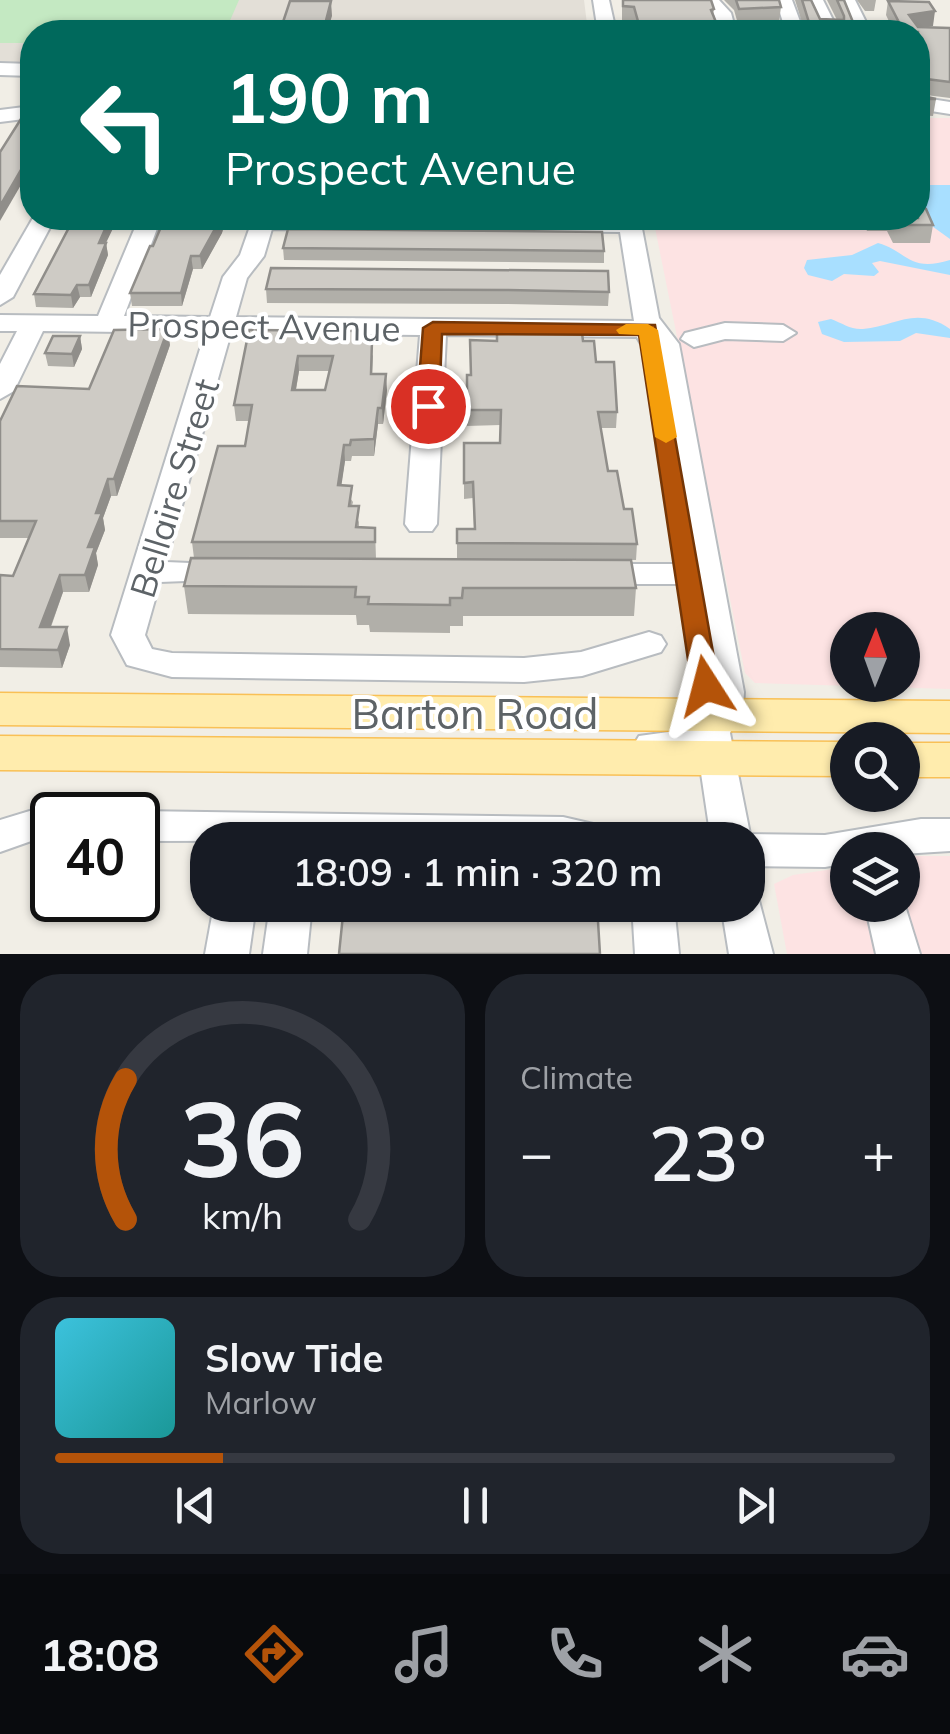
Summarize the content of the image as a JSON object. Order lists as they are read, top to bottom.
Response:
{
  "streets": {
    "main road": ["Barton Road"],
    "street": ["Prospect Avenue", "Bellaire Street"]
  },
  "crossings": [
    ["Prospect Avenue", "Bellaire Street"]
  ],
  "north": "top",
  "page": {
    "turn": ["190 m", "Prospect Avenue"],
    "limit": "40",
    "trip": "18:09 · 1 min · 320 m",
    "tile": "Climate",
    "heat": ["−", "23°", "+"],
    "song": ["Slow Tide", "Marlow"],
    "tabs": "18:08",
    "gauge": ["36", "km/h"]
  }
}
